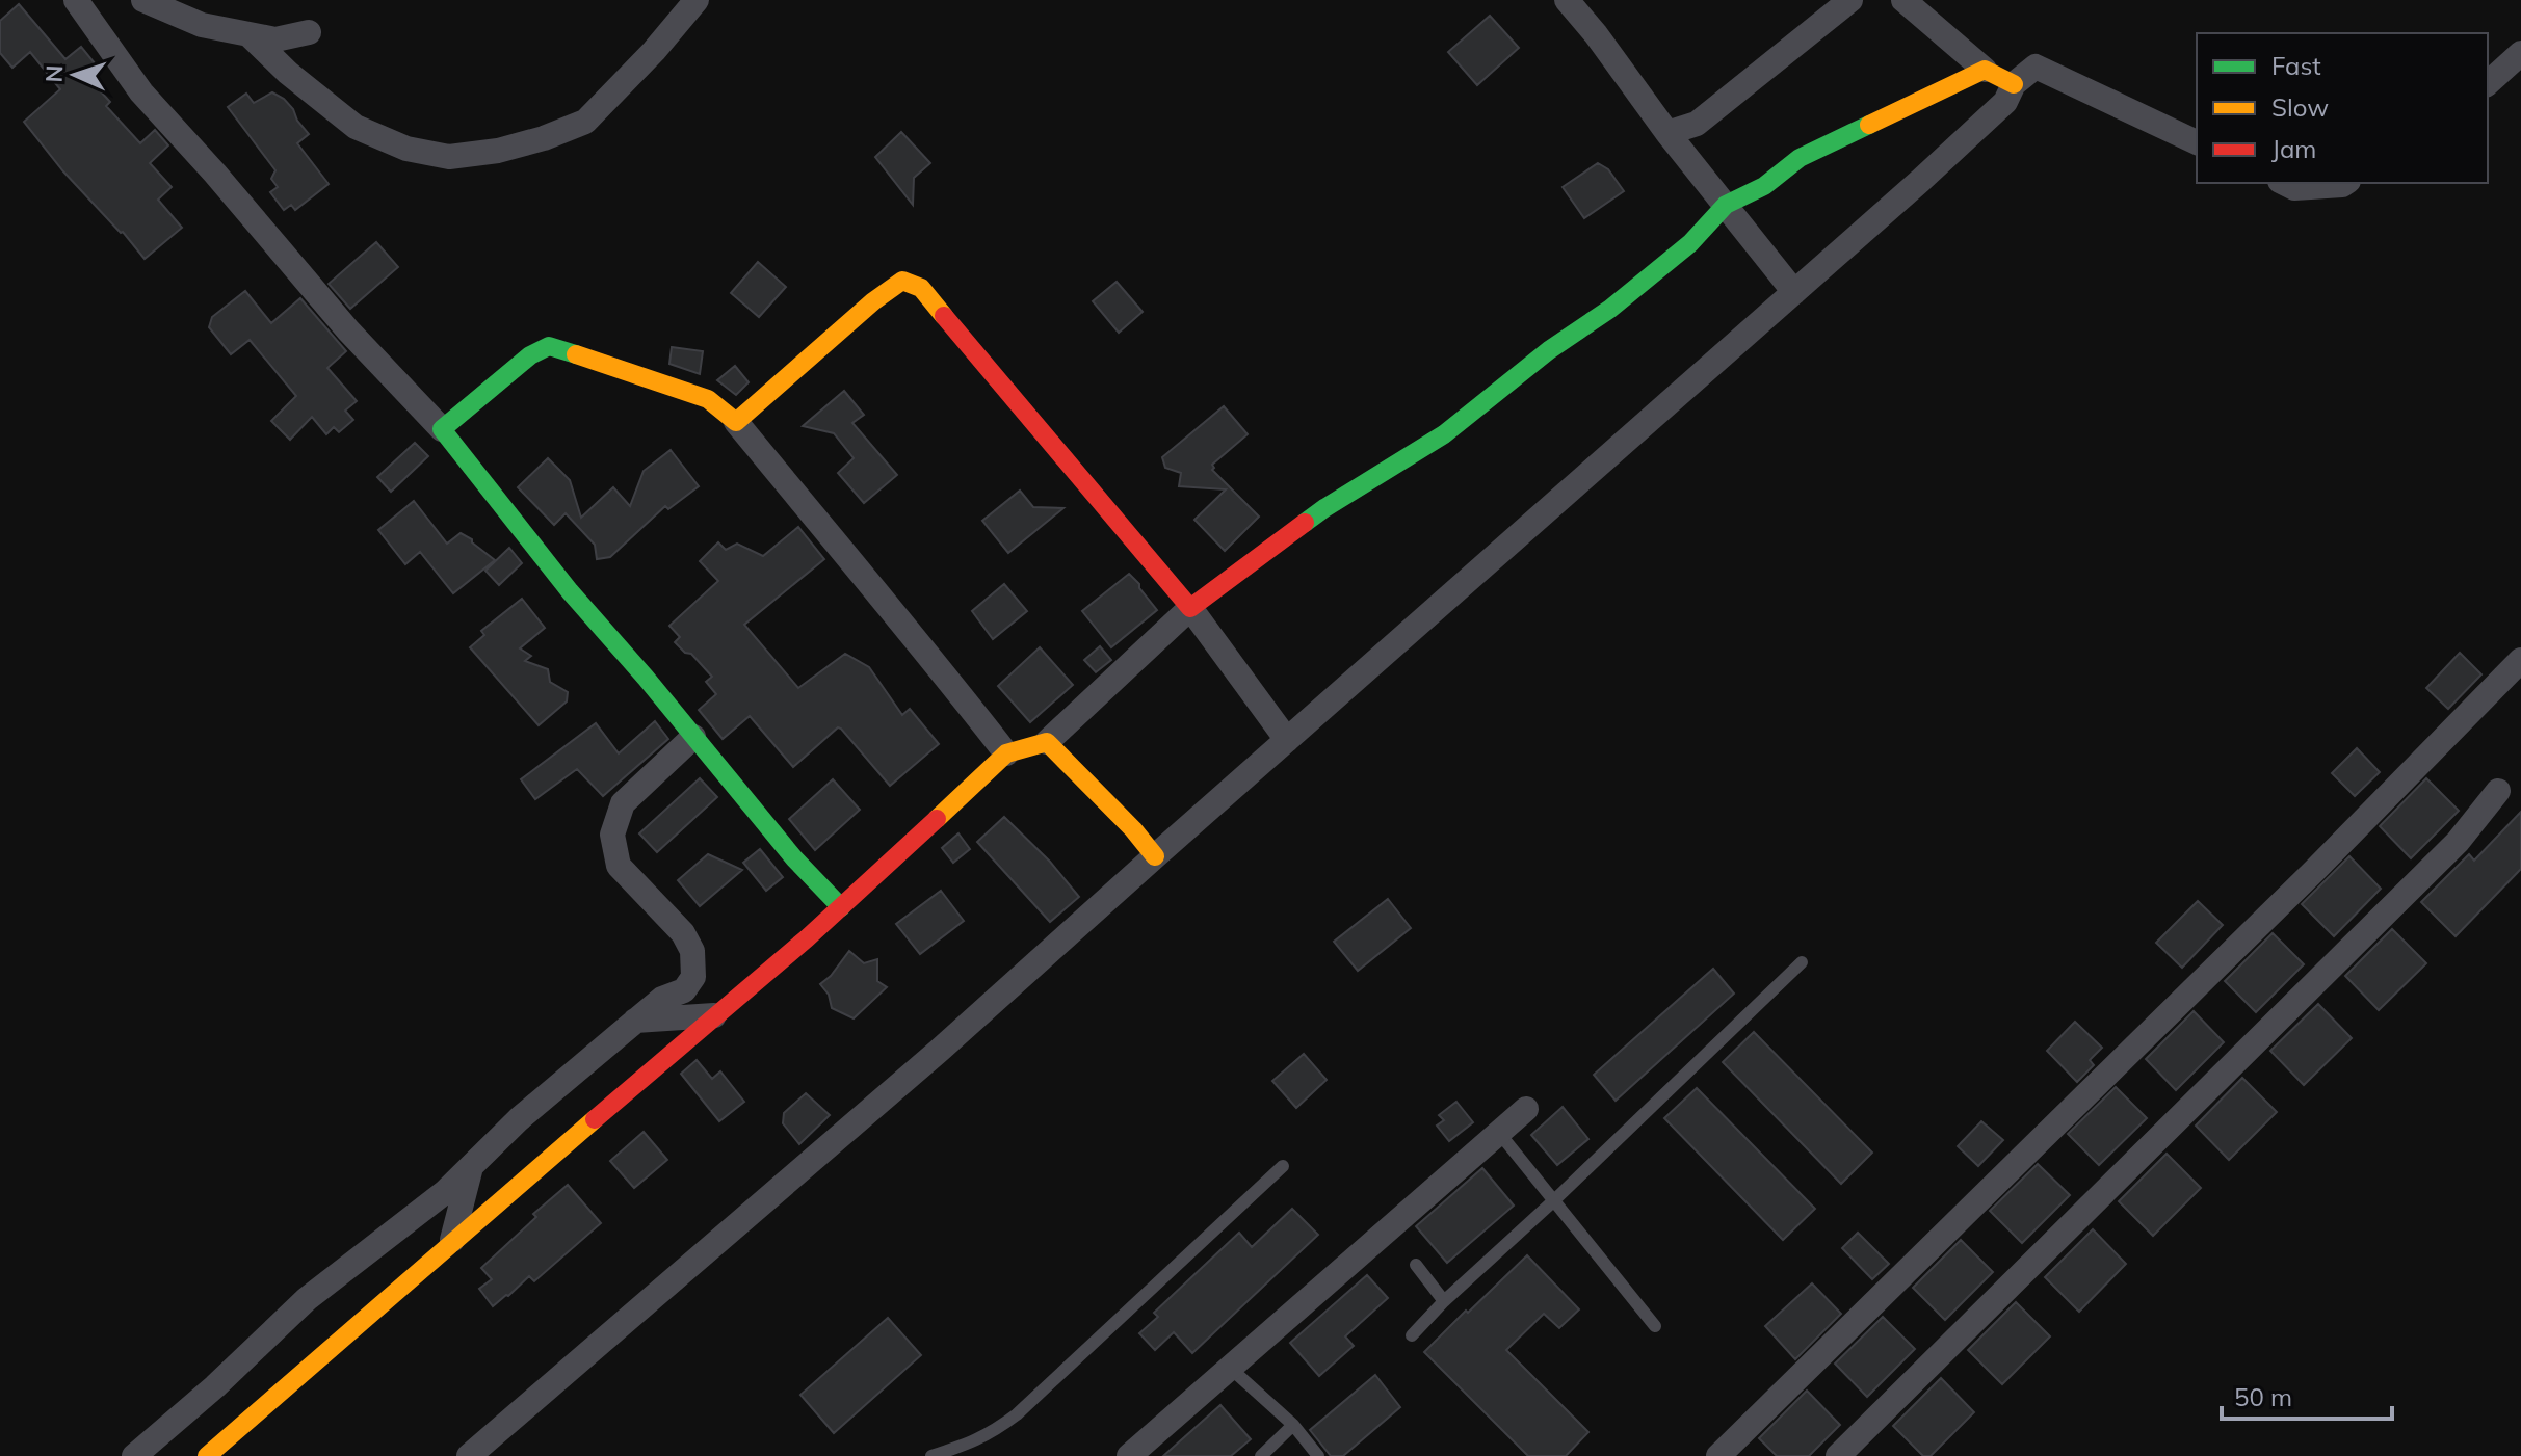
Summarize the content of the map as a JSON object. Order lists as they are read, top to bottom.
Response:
{
  "legend": ["Fast", "Slow", "Jam"],
  "scale_bar": "50 m",
  "north": "left"
}
